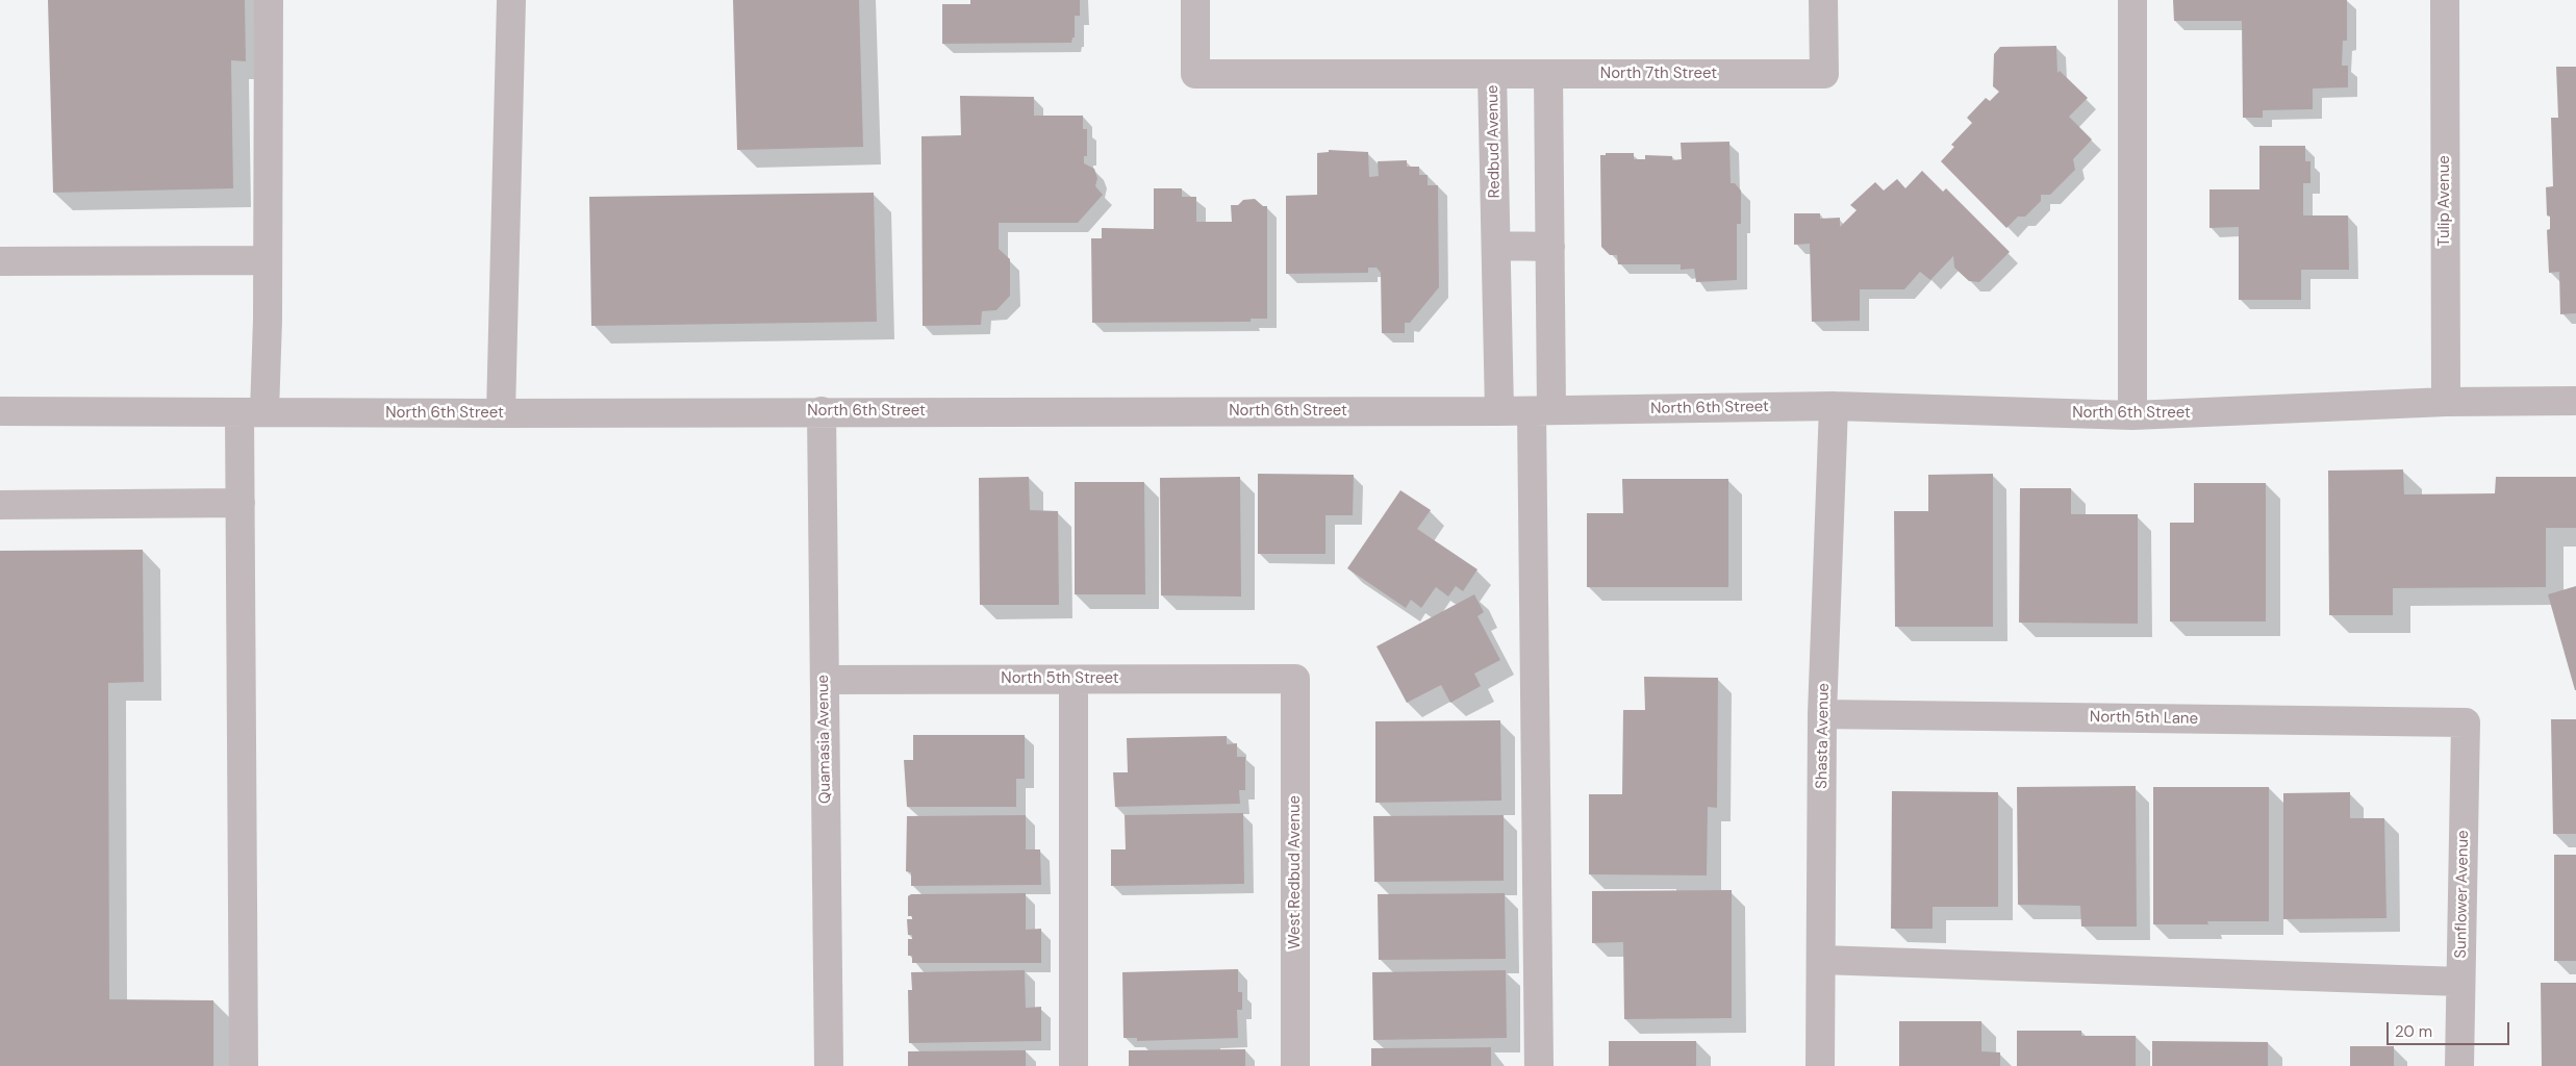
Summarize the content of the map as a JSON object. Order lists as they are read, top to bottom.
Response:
{
  "streets": {
    "street": [
      "North 7th Street",
      "Redbud Avenue",
      "Tulip Avenue",
      "North 6th Street",
      "North 5th Street",
      "North 5th Lane",
      "Shasta Avenue",
      "Quamasia Avenue",
      "West Redbud Avenue",
      "Sunflower Avenue"
    ]
  },
  "crossings": [
    ["North 7th Street", "Redbud Avenue"],
    ["Redbud Avenue", "North 6th Street"],
    ["Tulip Avenue", "North 6th Street"],
    ["North 6th Street", "Shasta Avenue"],
    ["North 6th Street", "Quamasia Avenue"],
    ["North 5th Street", "Quamasia Avenue"],
    ["North 5th Street", "West Redbud Avenue"],
    ["North 5th Lane", "Shasta Avenue"],
    ["North 5th Lane", "Sunflower Avenue"]
  ],
  "scale_bar": "20 m"
}
